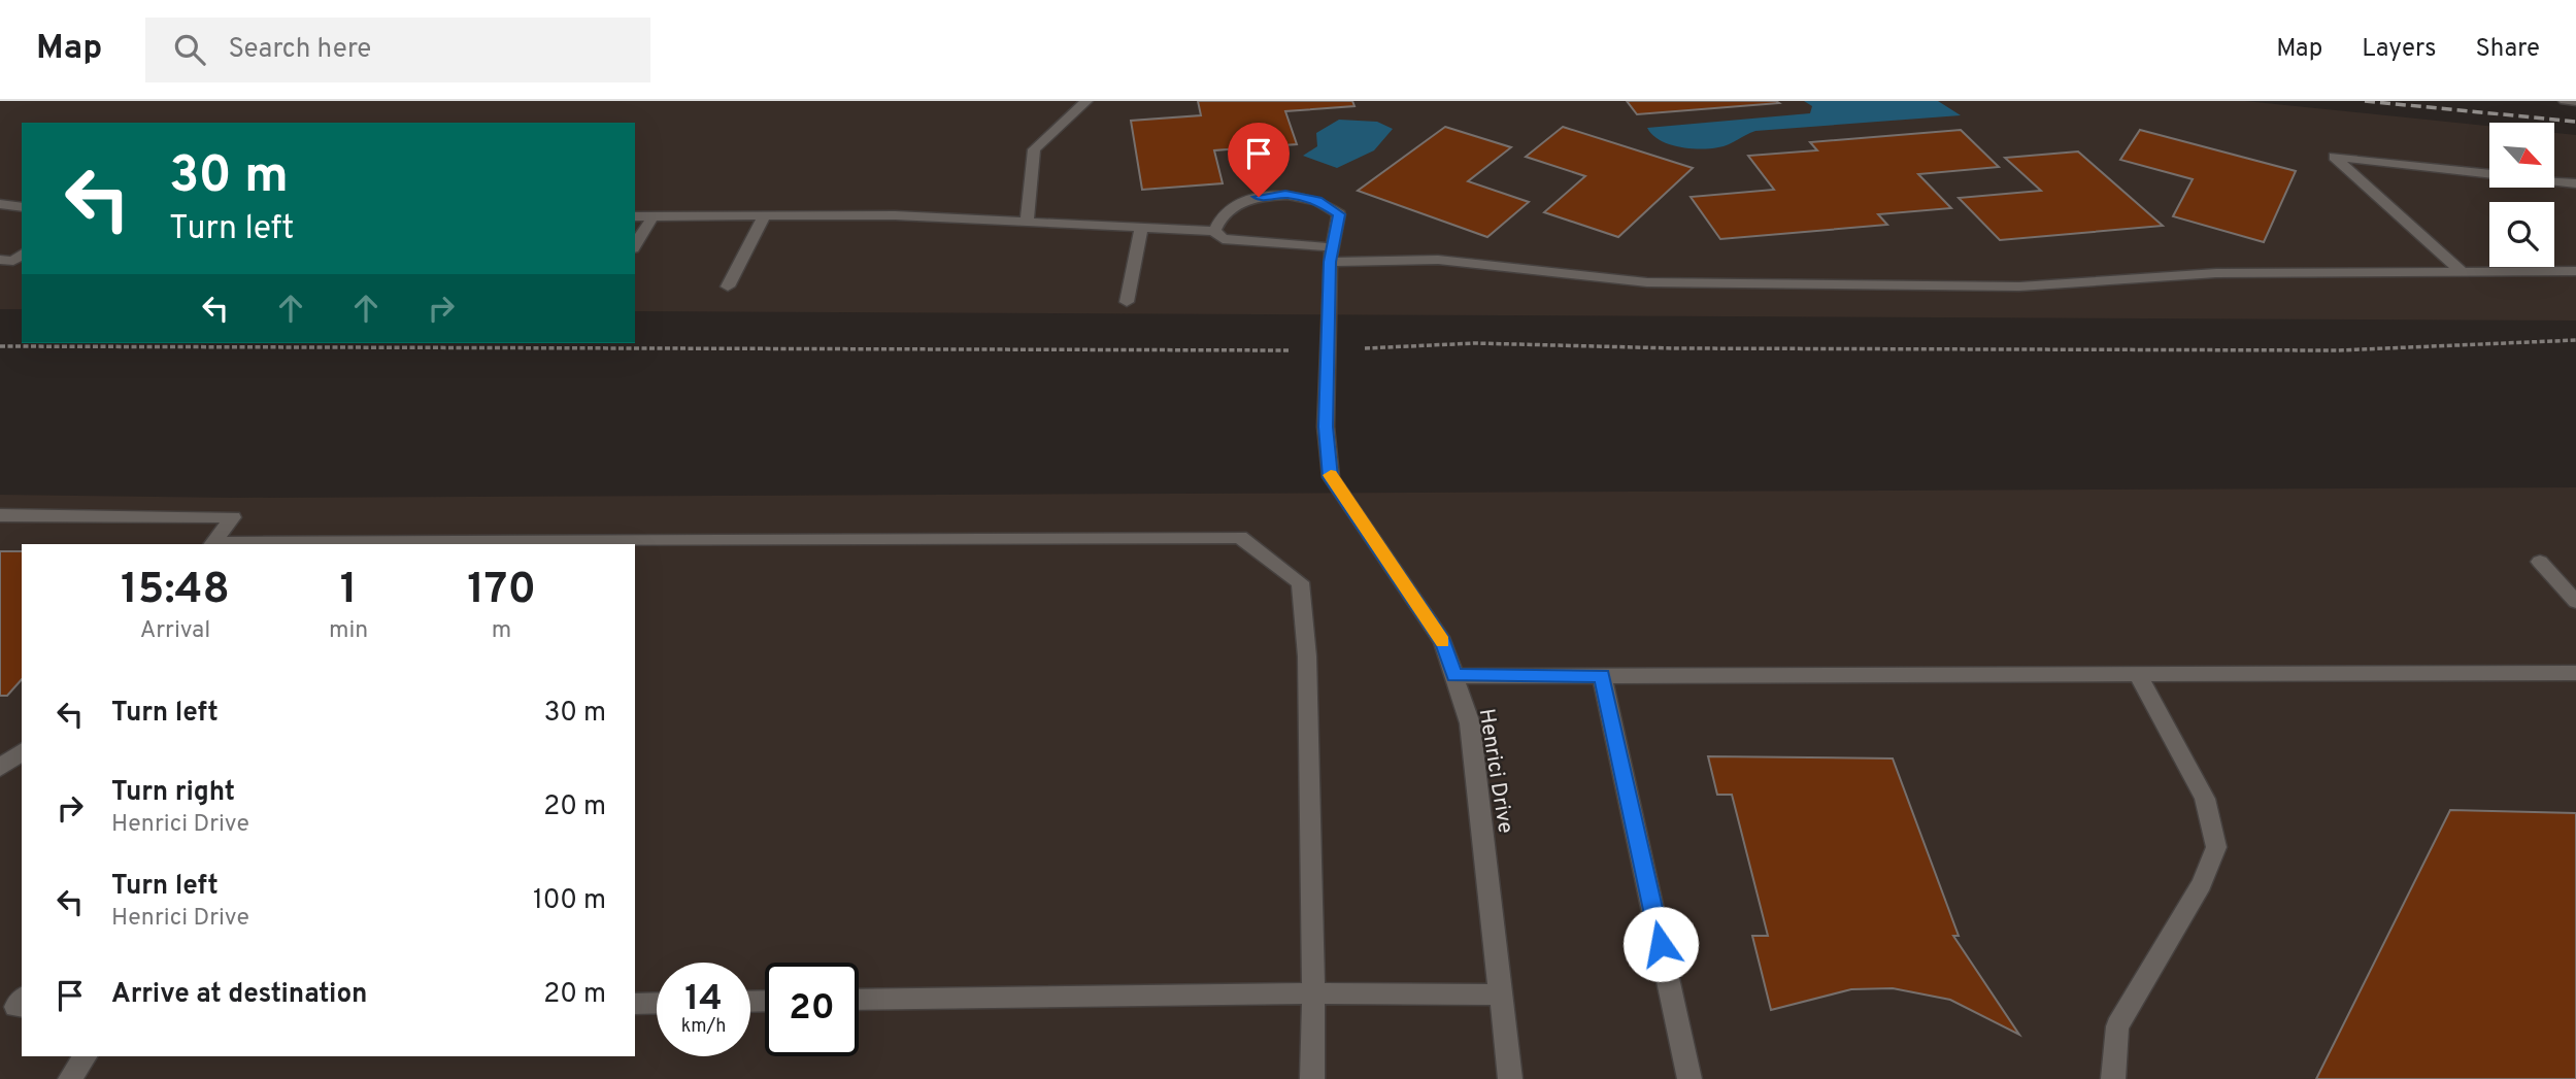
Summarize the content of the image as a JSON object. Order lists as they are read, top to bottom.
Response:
{
  "streets": {
    "street": ["Henrici Drive"]
  },
  "north": "bottom right",
  "page": {
    "header": "Map",
    "search": "Search here",
    "nav": ["Map", "Layers", "Share"],
    "turn": ["30 m", "Turn left"],
    "eta": [
      "15:48",
      "Arrival",
      "1",
      "min",
      "170",
      "m"
    ],
    "list": [
      {
        "name": "Turn left",
        "value": "30 m"
      },
      {
        "name": "Turn right",
        "note": "Henrici Drive",
        "value": "20 m"
      },
      {
        "name": "Turn left",
        "note": "Henrici Drive",
        "value": "100 m"
      },
      {
        "name": "Arrive at destination",
        "value": "20 m"
      }
    ],
    "speed": "14 km/h",
    "limit": "20"
  }
}
